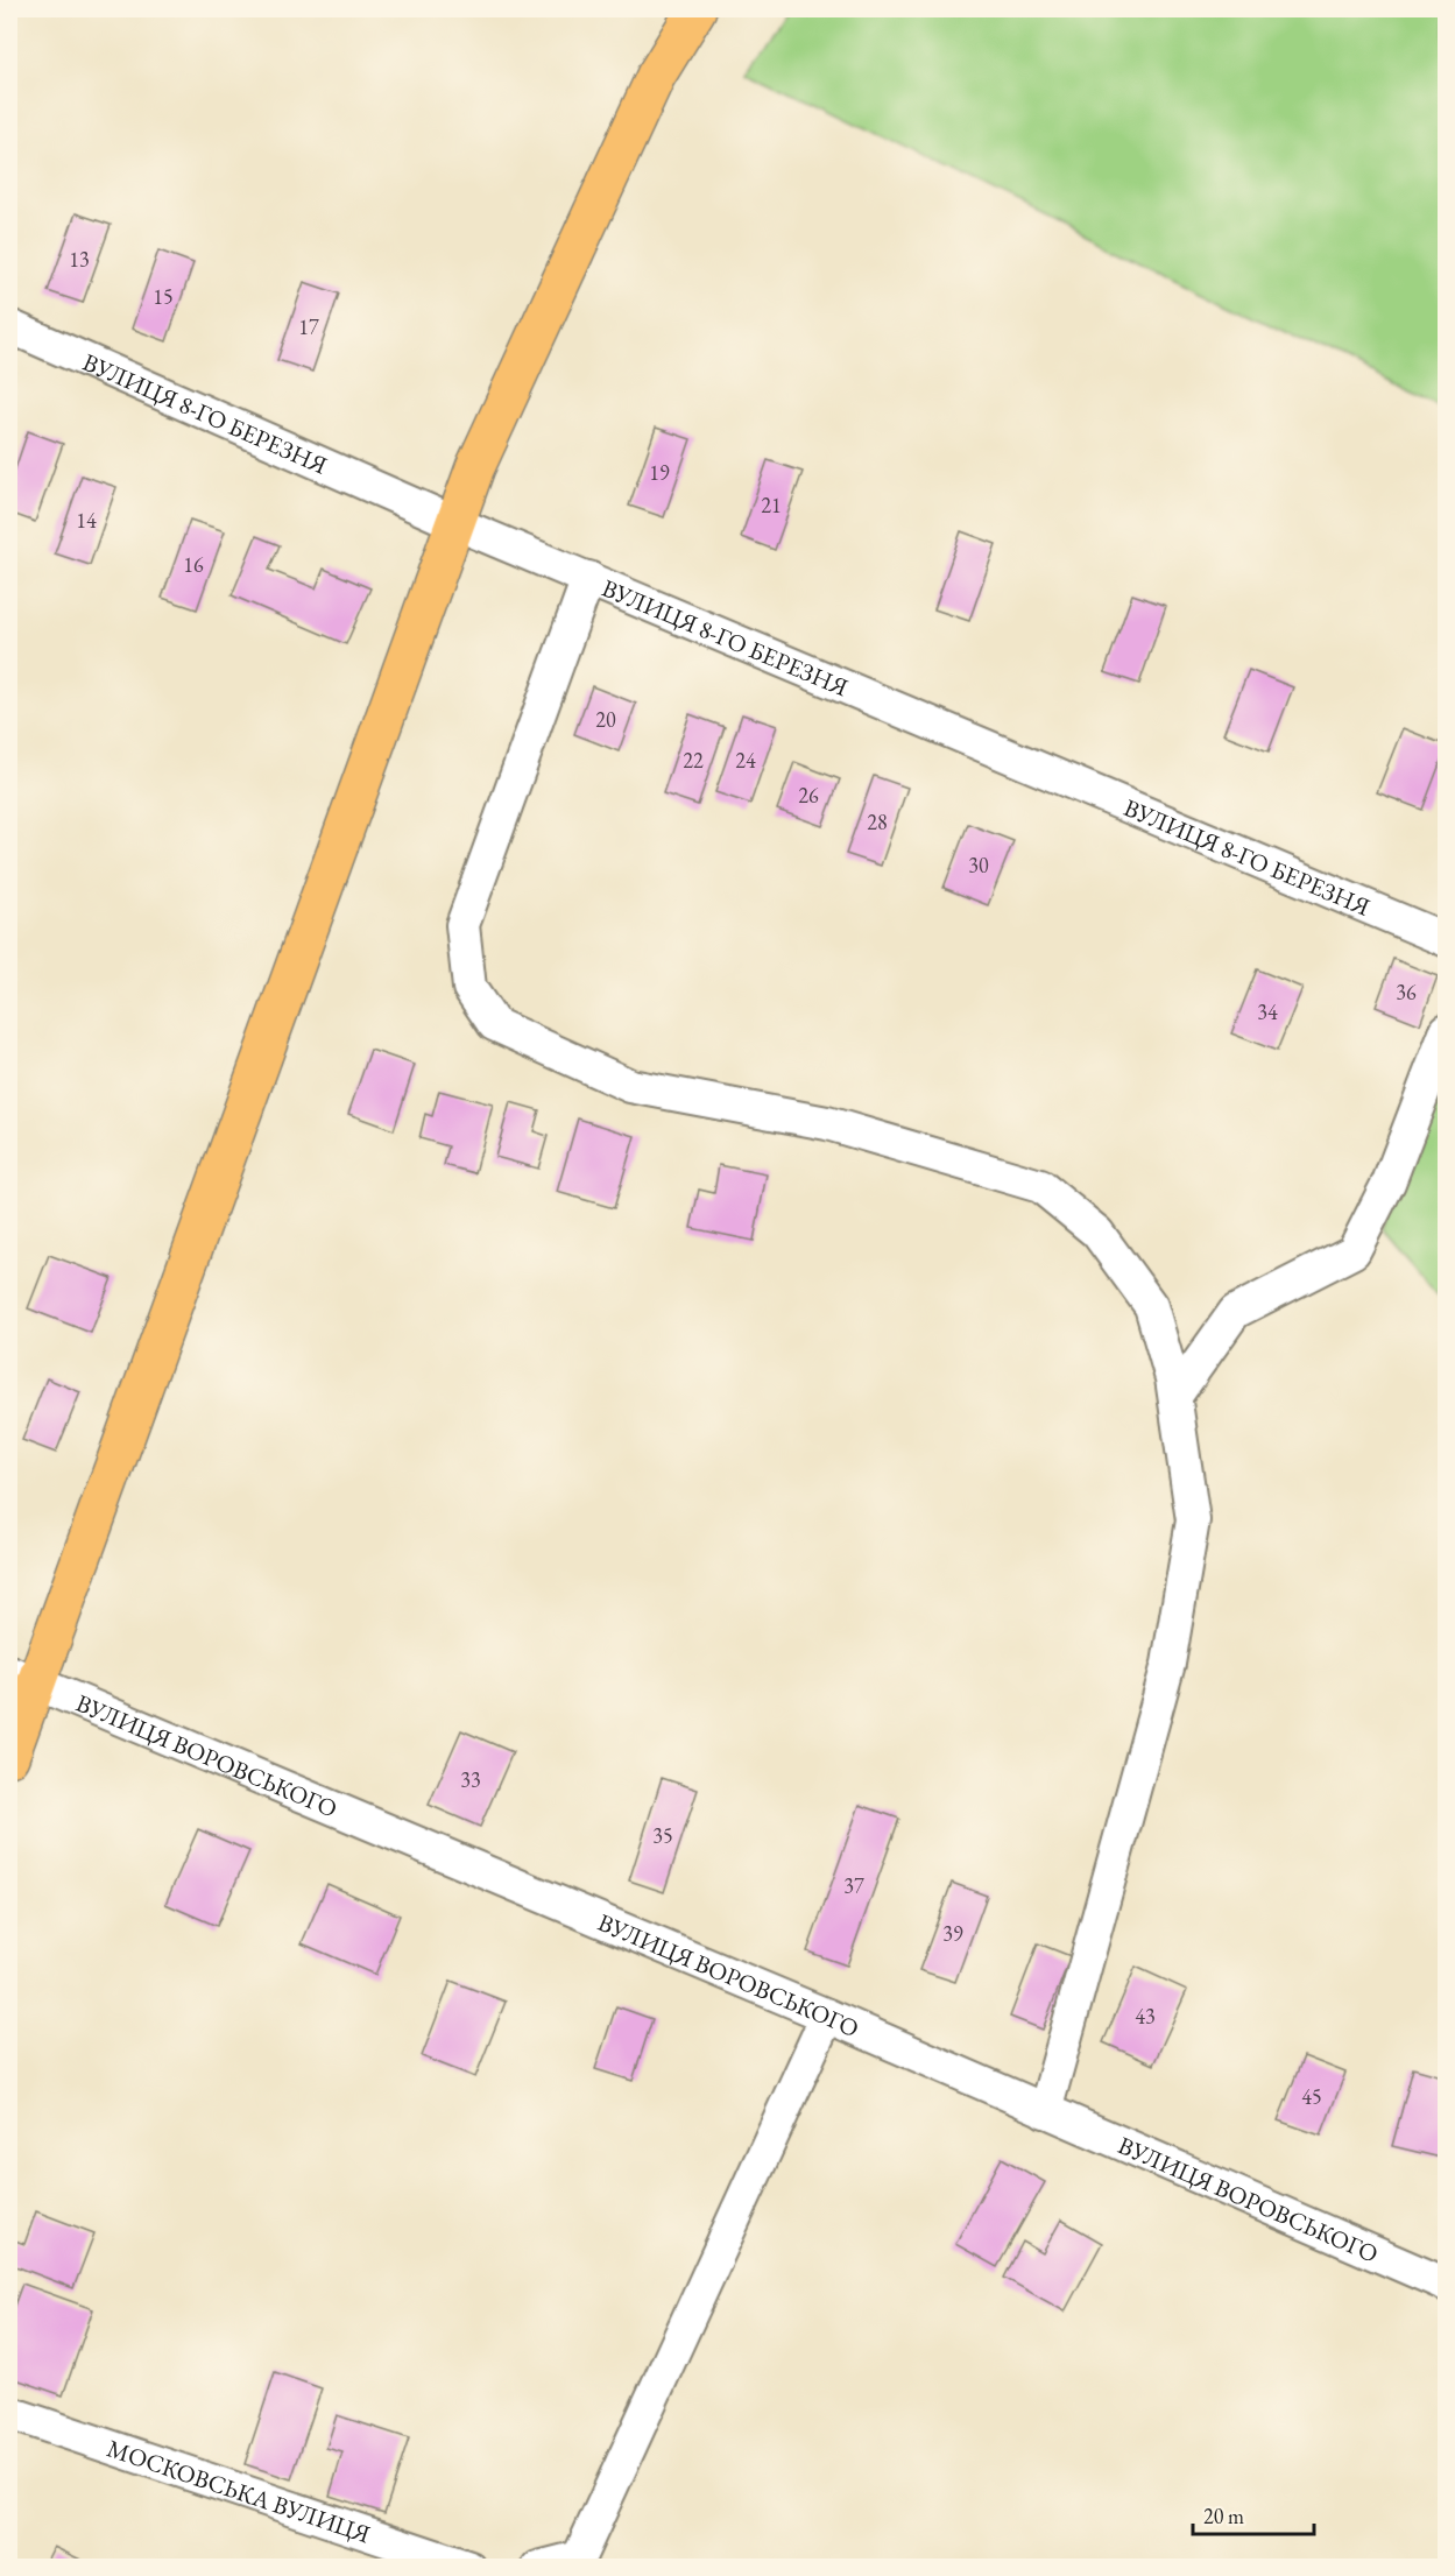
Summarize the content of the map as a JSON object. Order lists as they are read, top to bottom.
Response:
{
  "streets": {
    "street": ["ВУЛИЦЯ 8-ГО БЕРЕЗНЯ", "ВУЛИЦЯ ВОРОВСЬКОГО", "МОСКОВСЬКА ВУЛИЦЯ"]
  },
  "house_numbers": [
    "13",
    "15",
    "17",
    "19",
    "21",
    "14",
    "16",
    "20",
    "22",
    "24",
    "26",
    "28",
    "30",
    "36",
    "34",
    "33",
    "35",
    "37",
    "39",
    "43",
    "45"
  ],
  "scale_bar": "20 m"
}
